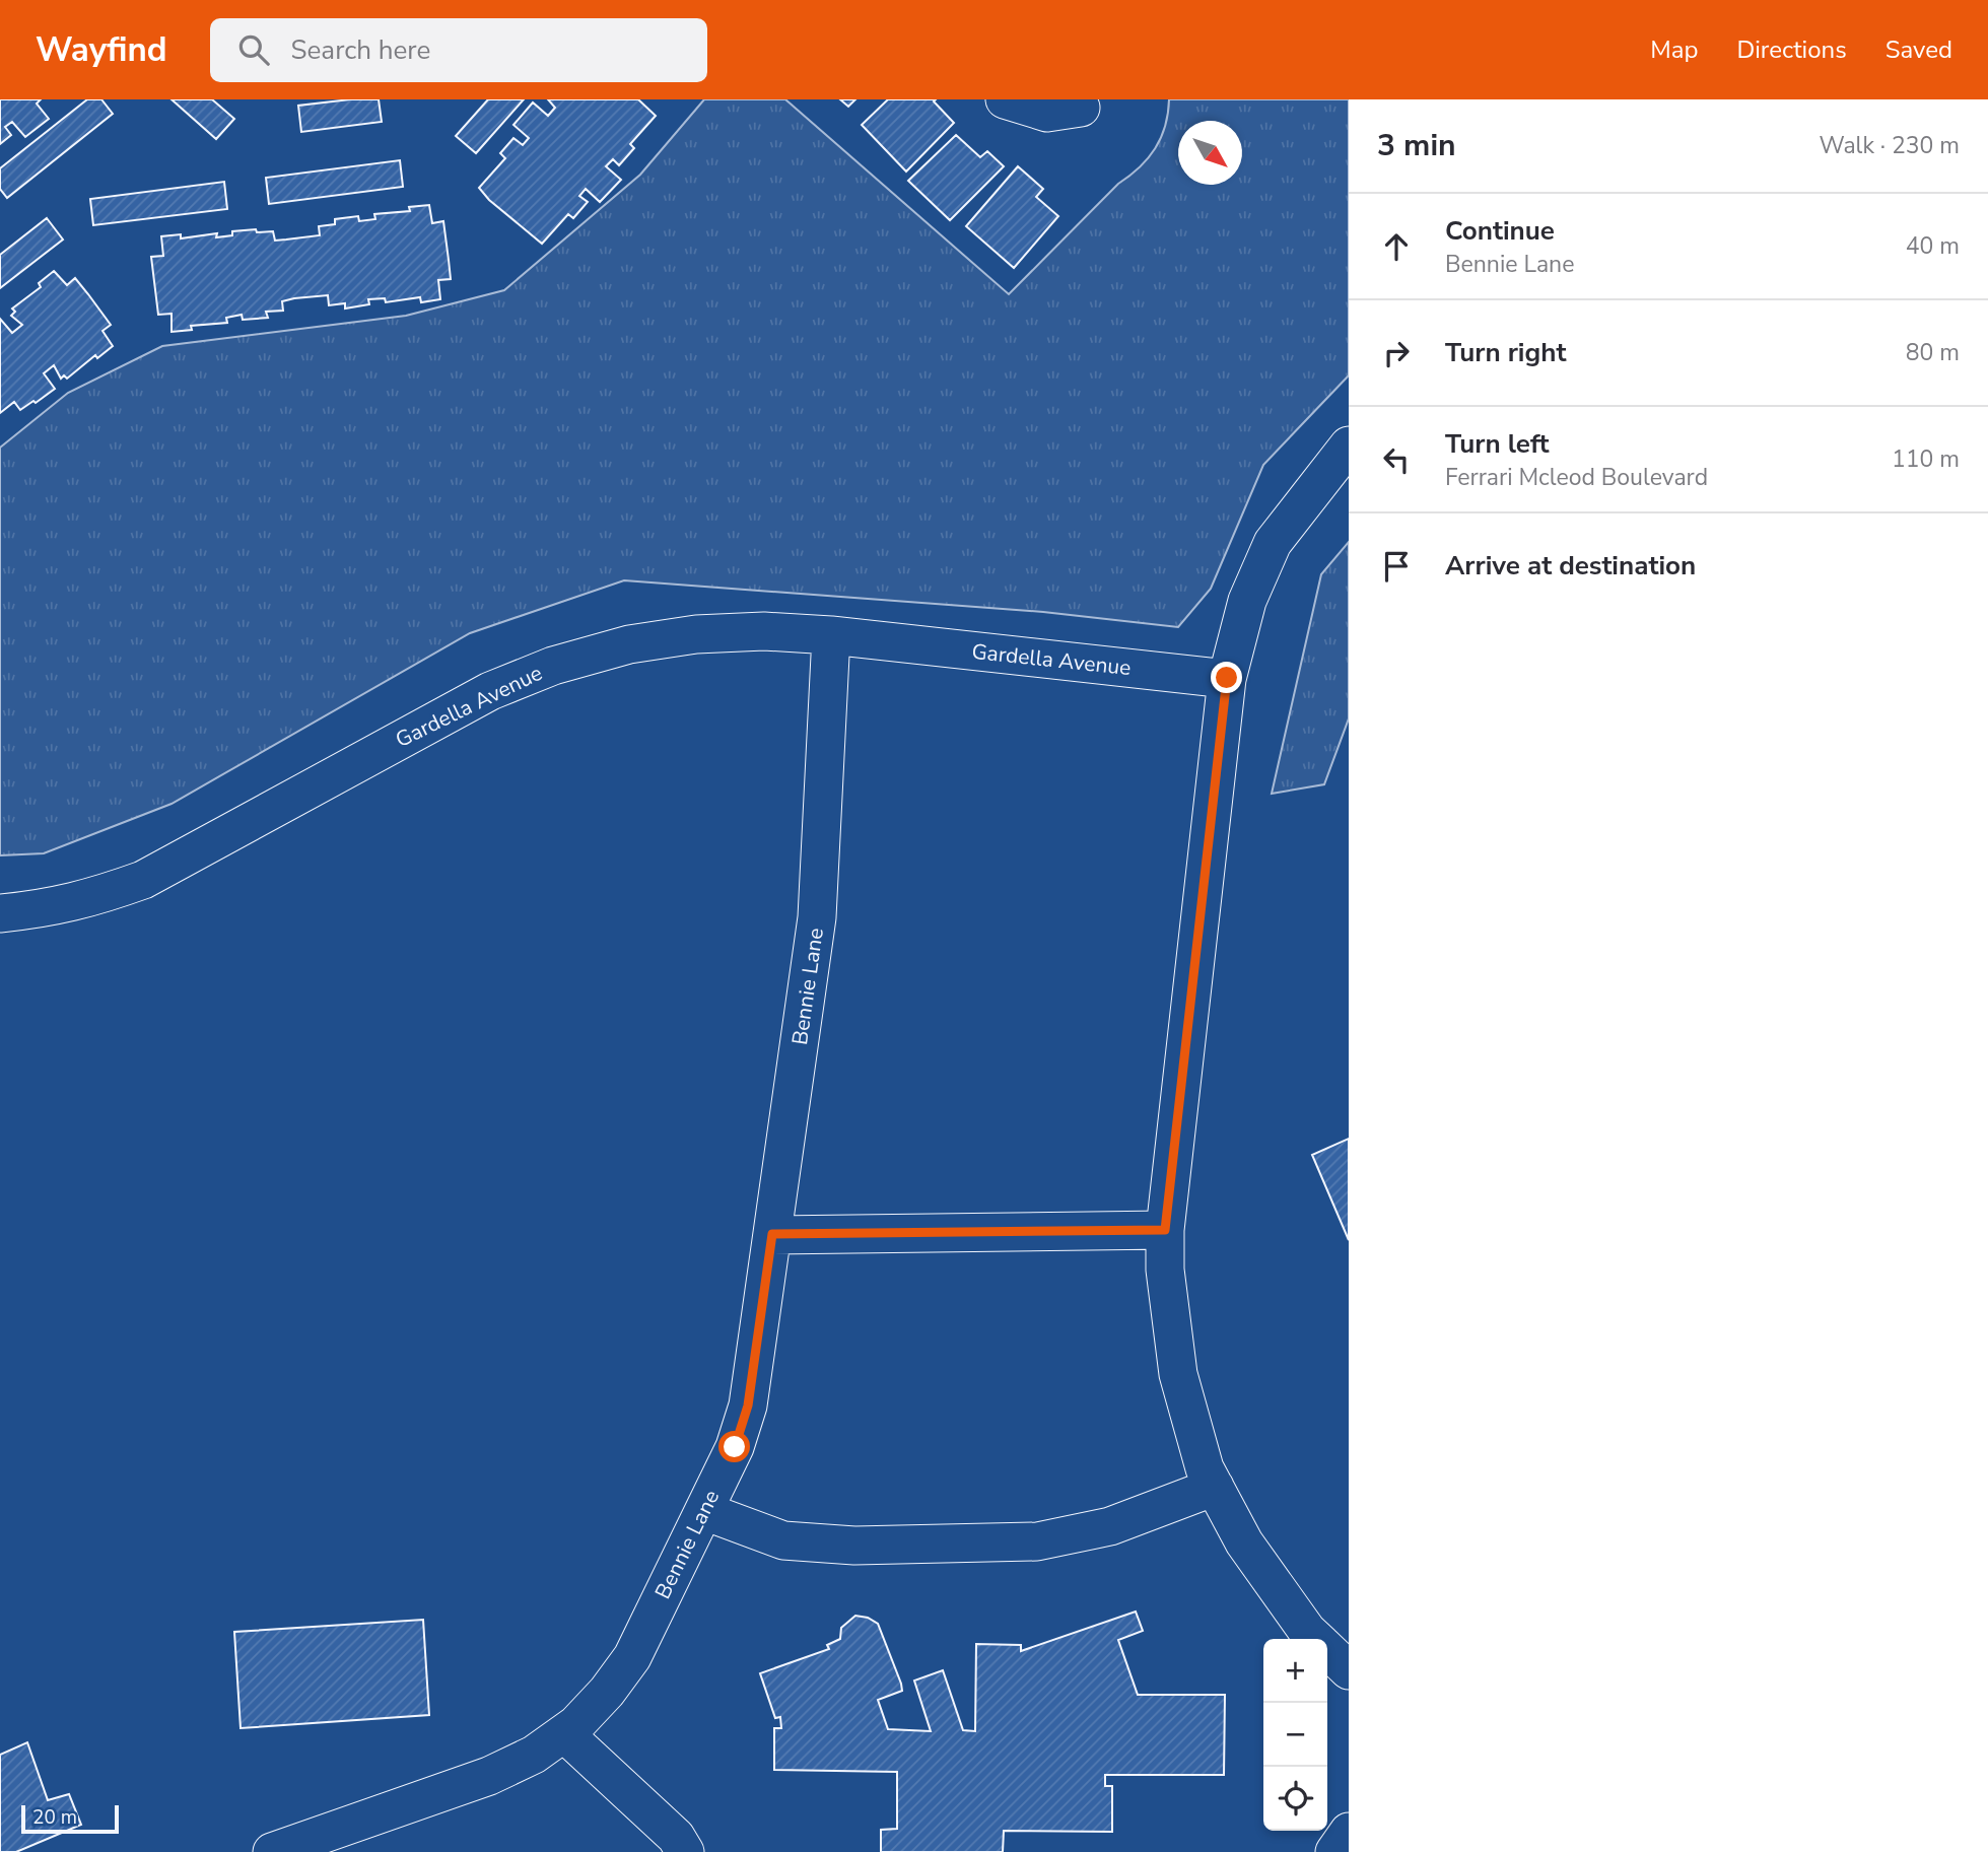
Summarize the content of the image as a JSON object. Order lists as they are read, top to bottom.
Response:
{
  "streets": {
    "street": ["Gardella Avenue", "Bennie Lane"]
  },
  "crossings": [
    ["Gardella Avenue", "Bennie Lane"]
  ],
  "scale_bar": "20 m",
  "north": "bottom right",
  "page": {
    "header": "Wayfind",
    "search": "Search here",
    "nav": ["Map", "Directions", "Saved"],
    "heading": ["3 min", "Walk · 230 m"],
    "list": [
      ["Continue", "Bennie Lane", "40 m"],
      ["Turn right", "80 m"],
      ["Turn left", "Ferrari Mcleod Boulevard", "110 m"],
      "Arrive at destination"
    ],
    "map_buttons": ["+", "−"],
    "scale": "20 m"
  }
}
